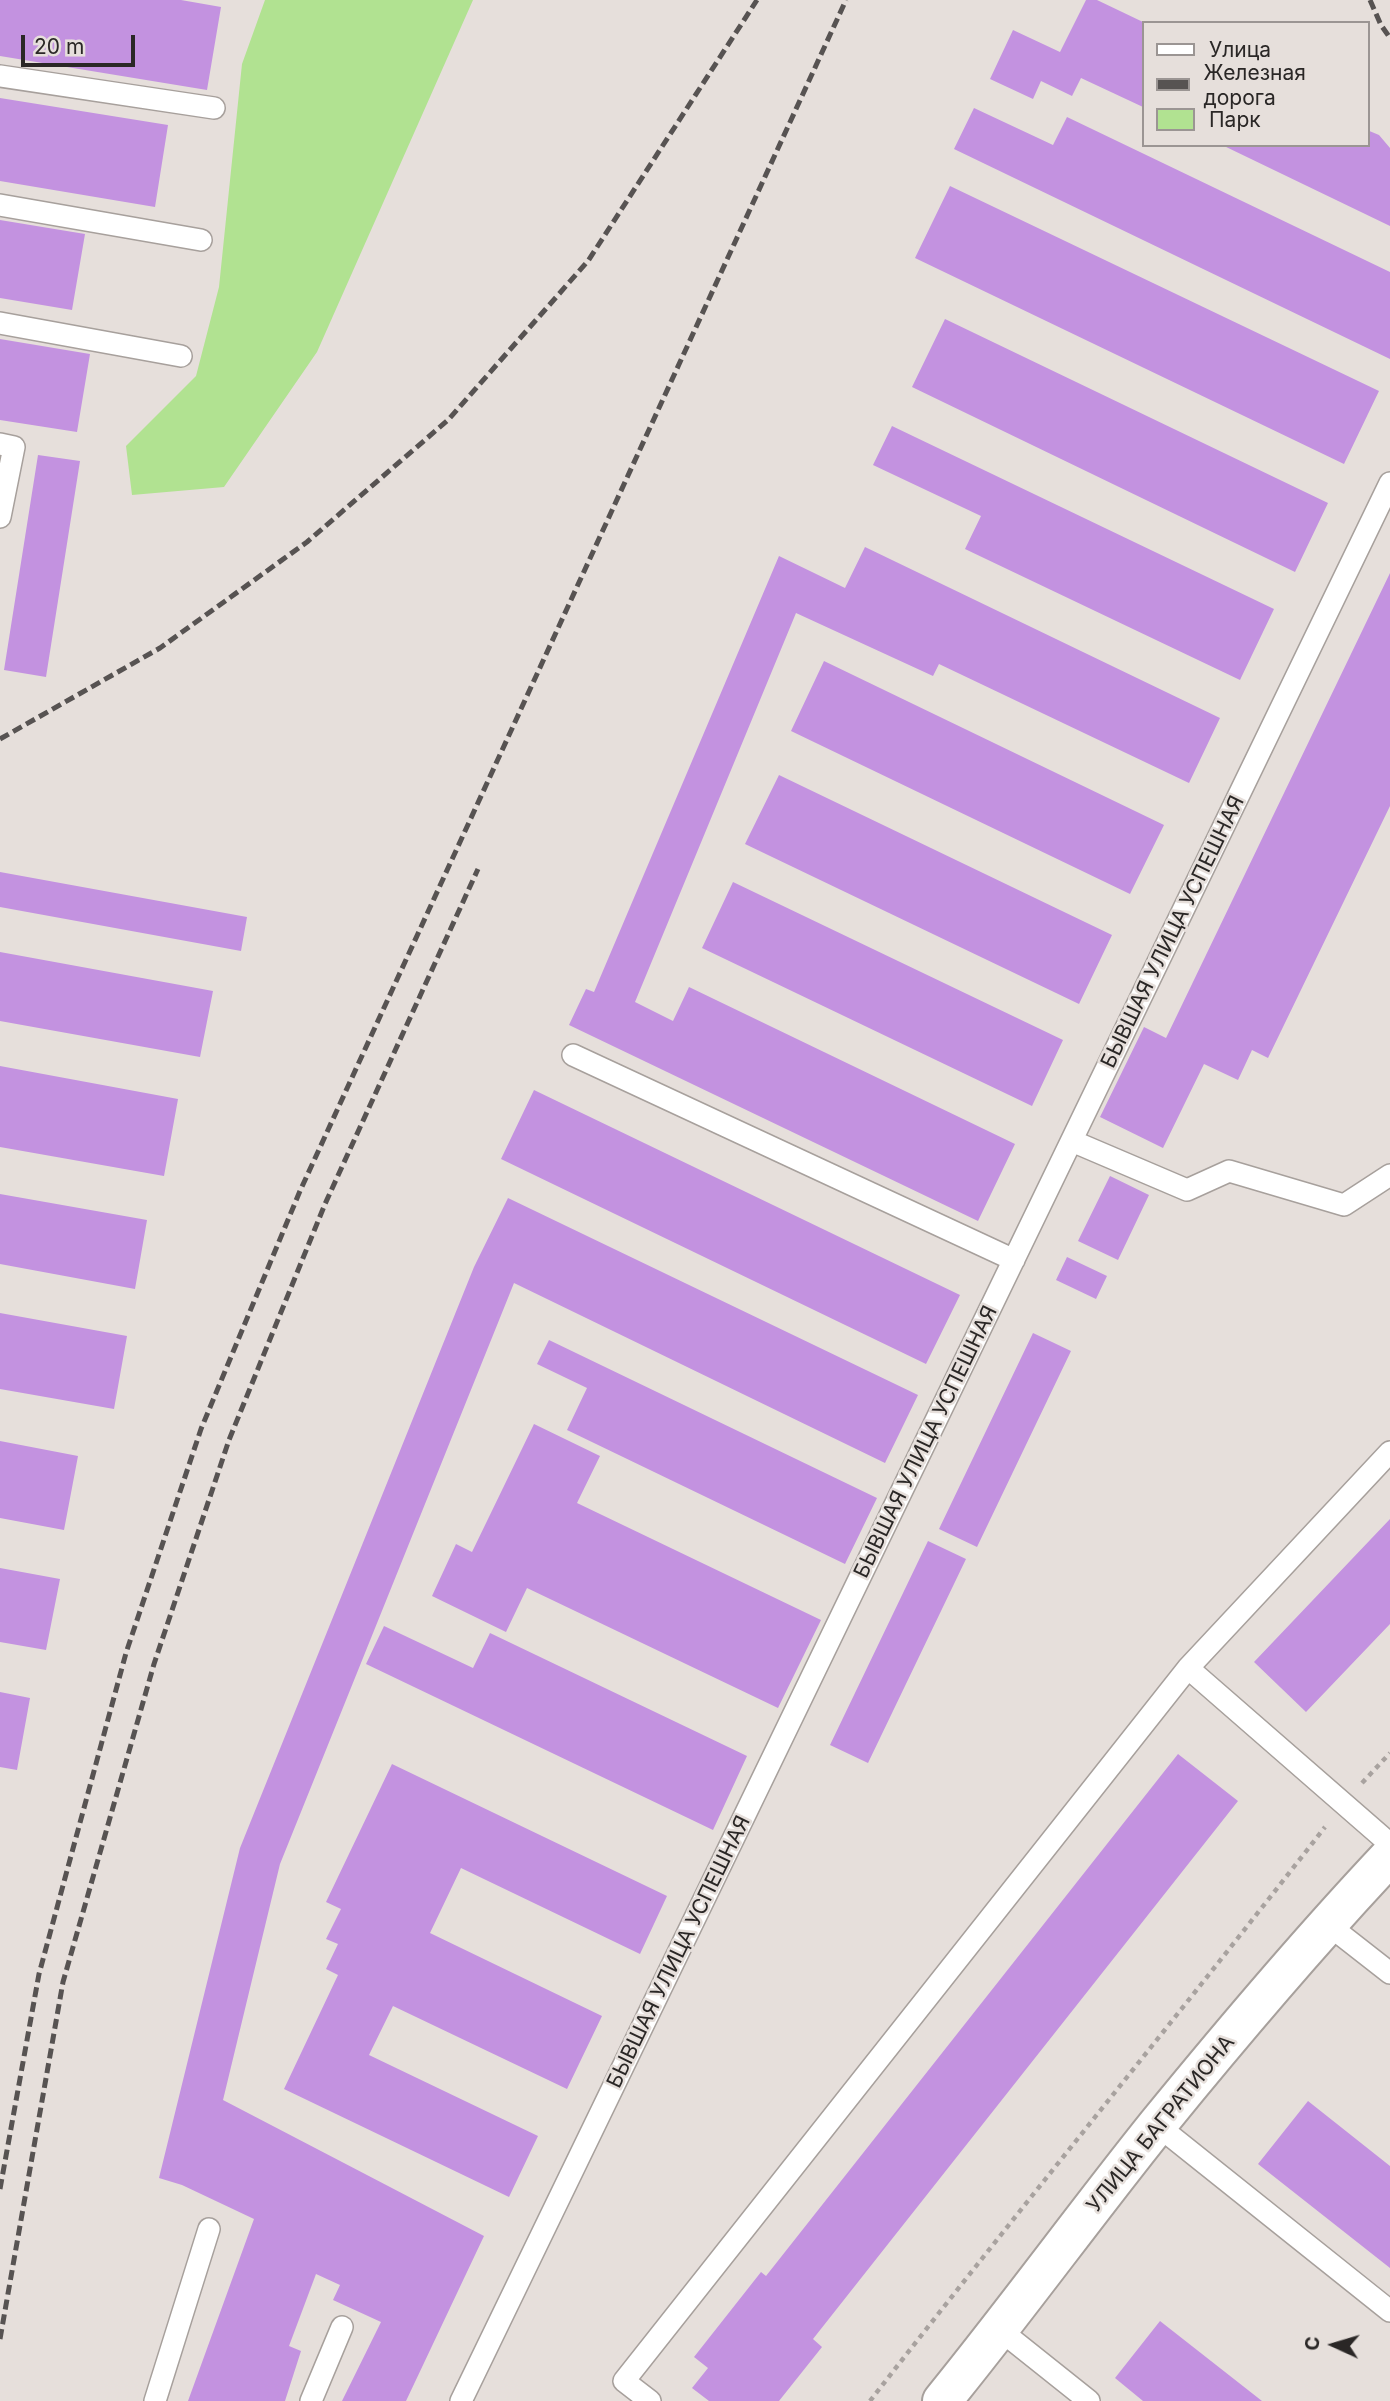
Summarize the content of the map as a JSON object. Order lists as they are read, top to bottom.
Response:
{
  "streets": {
    "street": ["УЛИЦА БАГРАТИОНА"],
    "lane": ["БЫВШАЯ УЛИЦА УСПЕШНАЯ"]
  },
  "legend": ["Улица", "Железная дорога", "Парк"],
  "scale_bar": "20 m",
  "north": "left"
}
